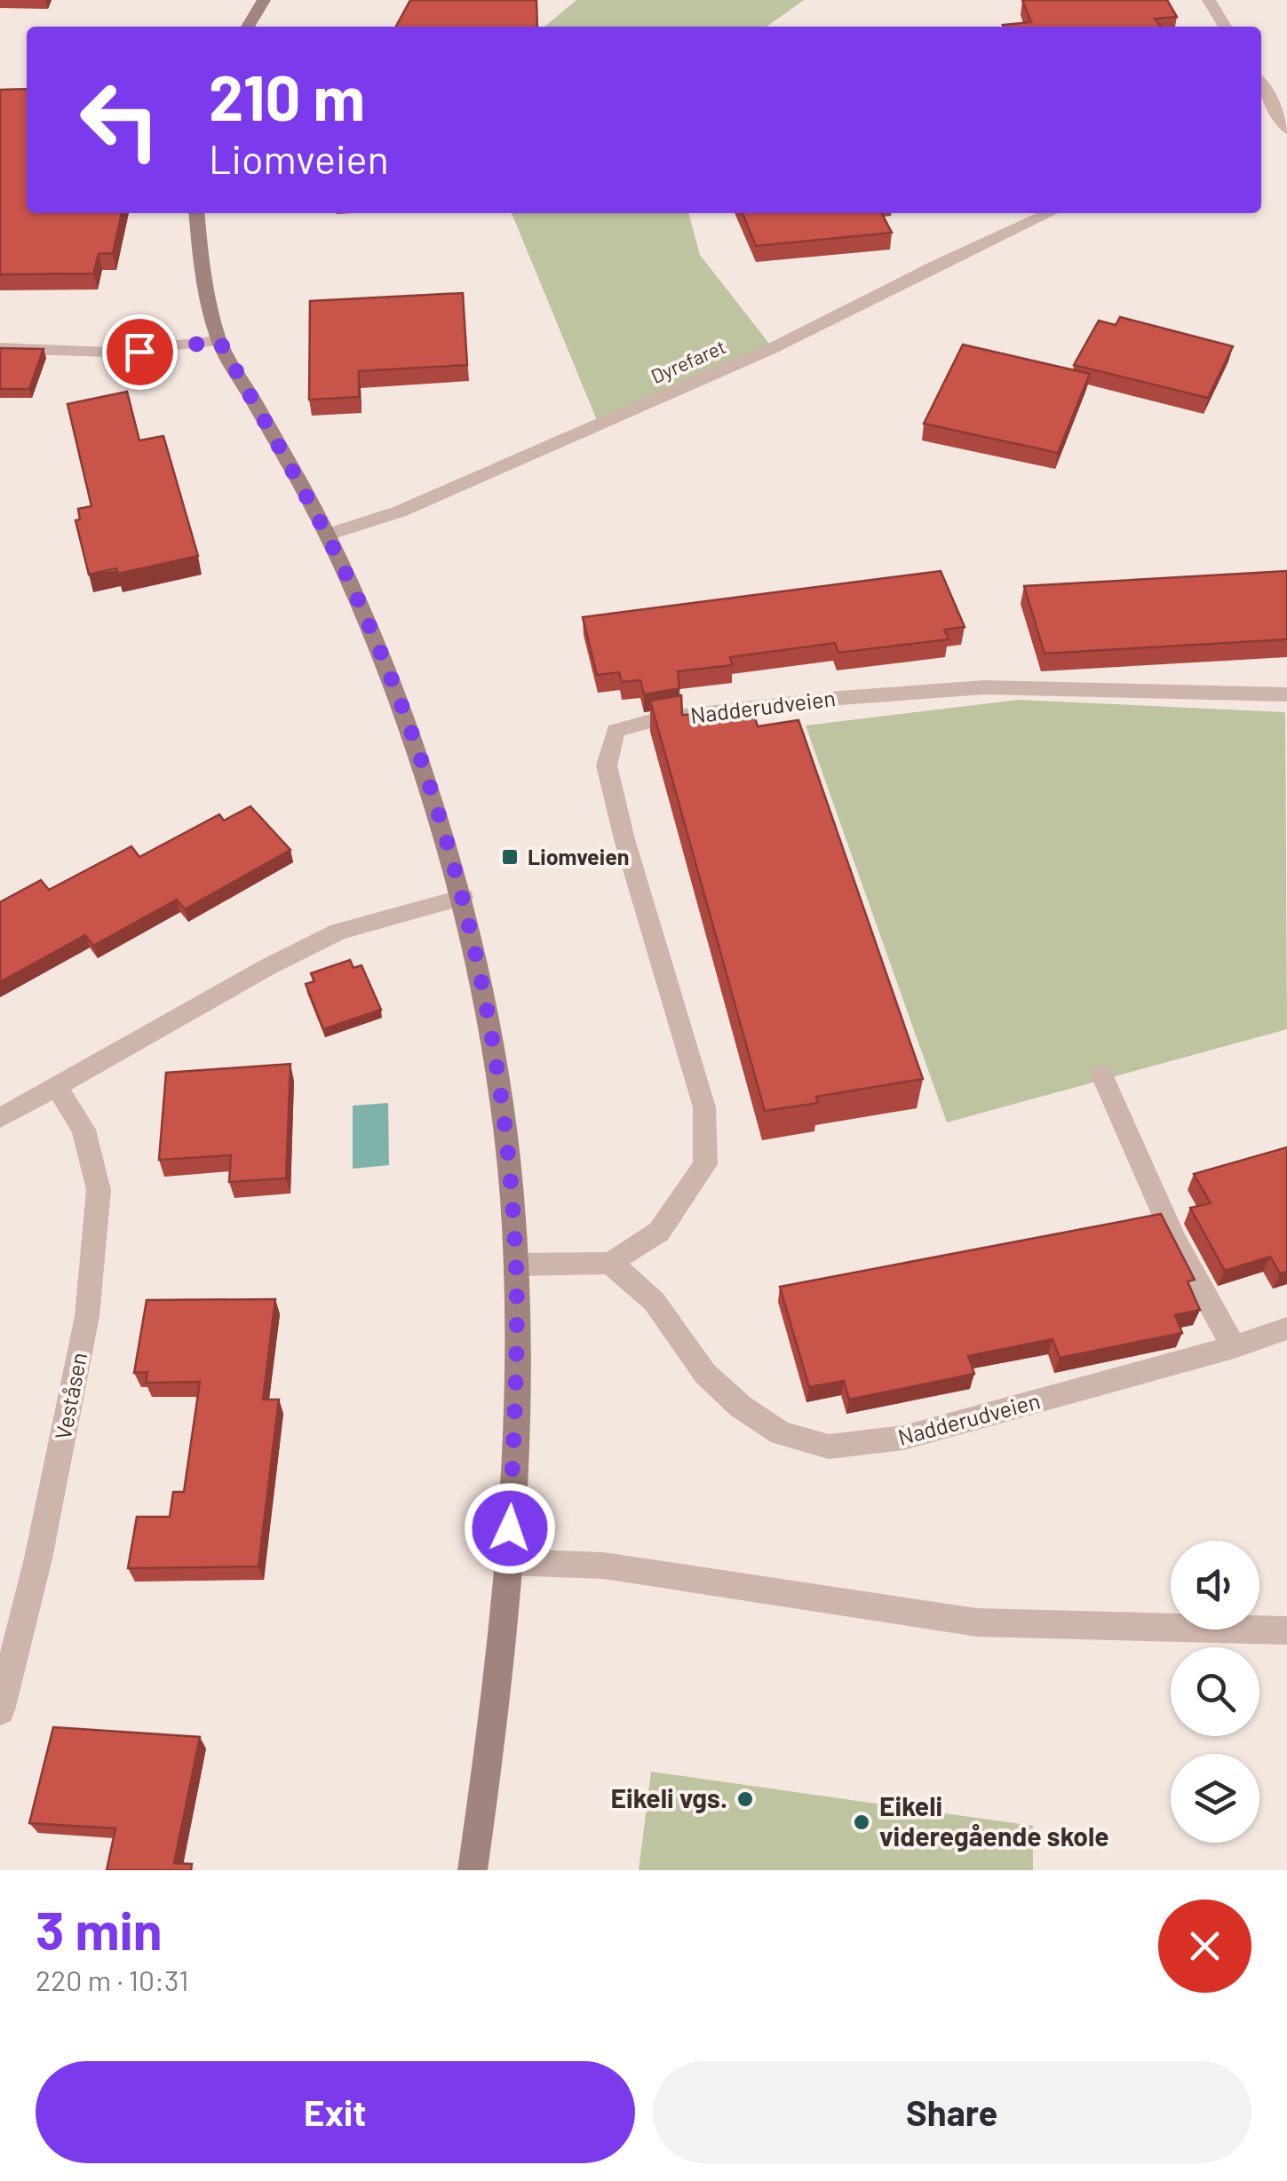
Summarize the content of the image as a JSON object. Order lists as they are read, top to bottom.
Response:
{
  "streets": {
    "street": ["Dyrefaret", "Nadderudveien", "Veståsen"]
  },
  "places": {
    "transit": ["Liomveien"],
    "other": ["Eikeli vgs.", "Eikeli videregående skole"]
  },
  "page": {
    "turn": ["210 m", "Liomveien"],
    "heading": ["3 min", "220 m · 10:31"],
    "buttons": ["Exit", "Share"]
  }
}
